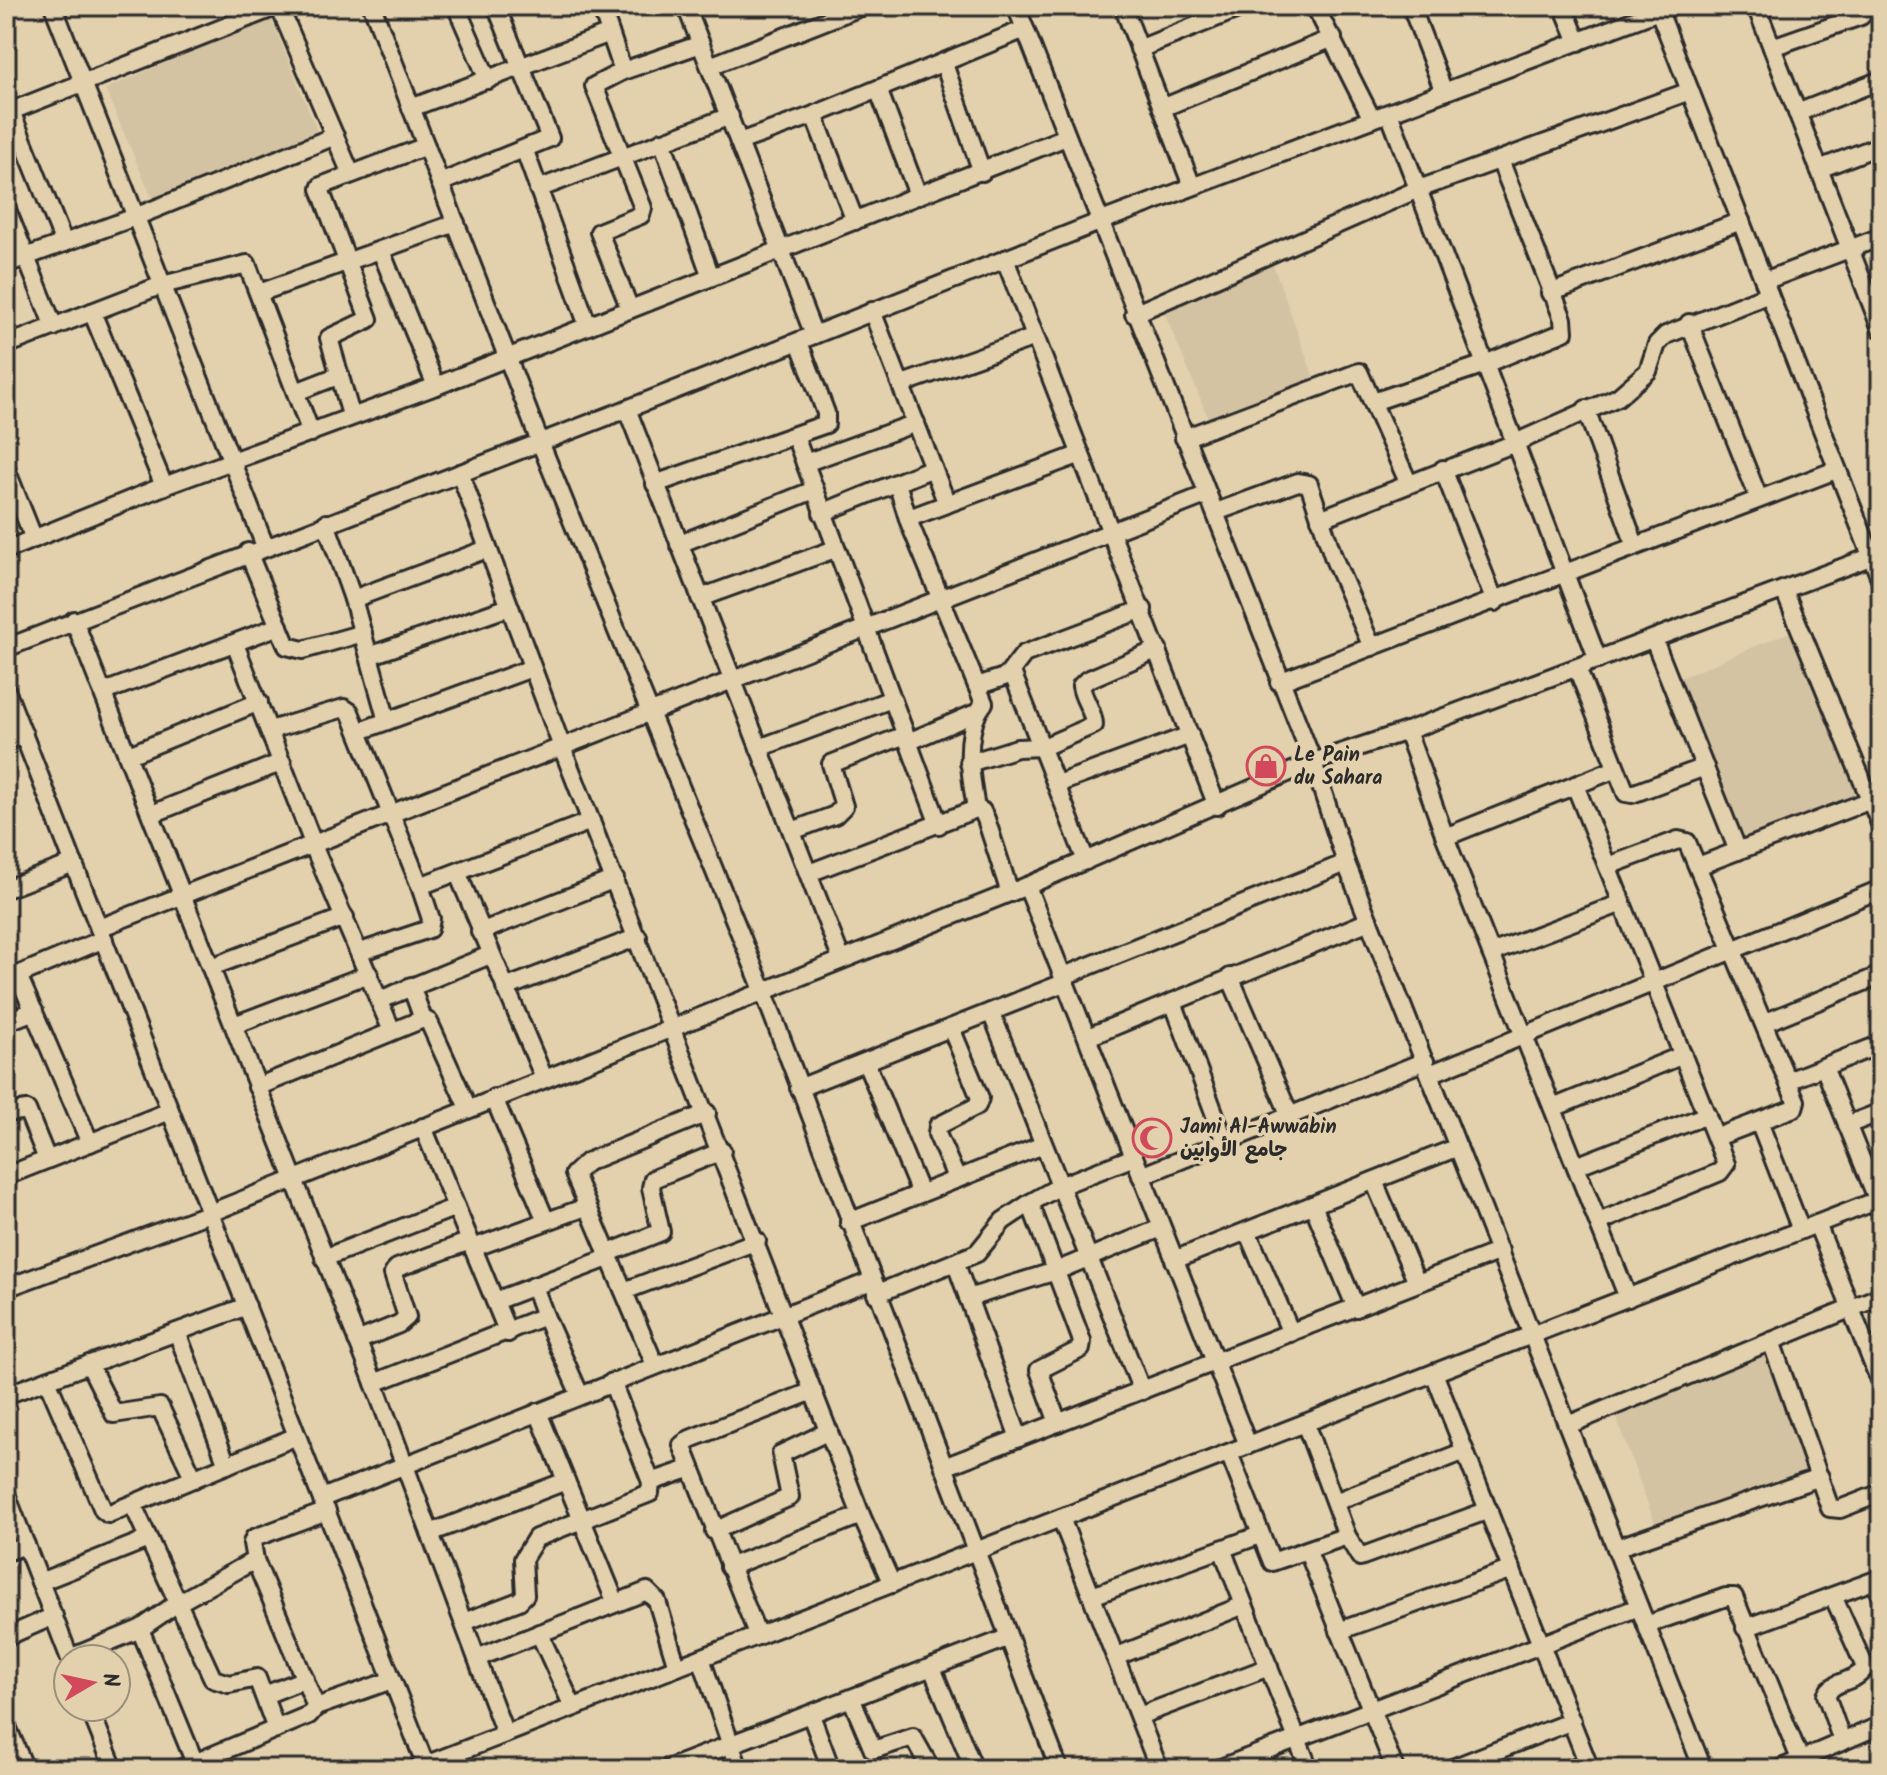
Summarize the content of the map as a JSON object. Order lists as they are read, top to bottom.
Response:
{
  "places": {
    "shop": ["Le Pain du Sahara"],
    "mosque": ["Jami Al-Awwabin جامع الأوابين"]
  },
  "north": "right"
}
